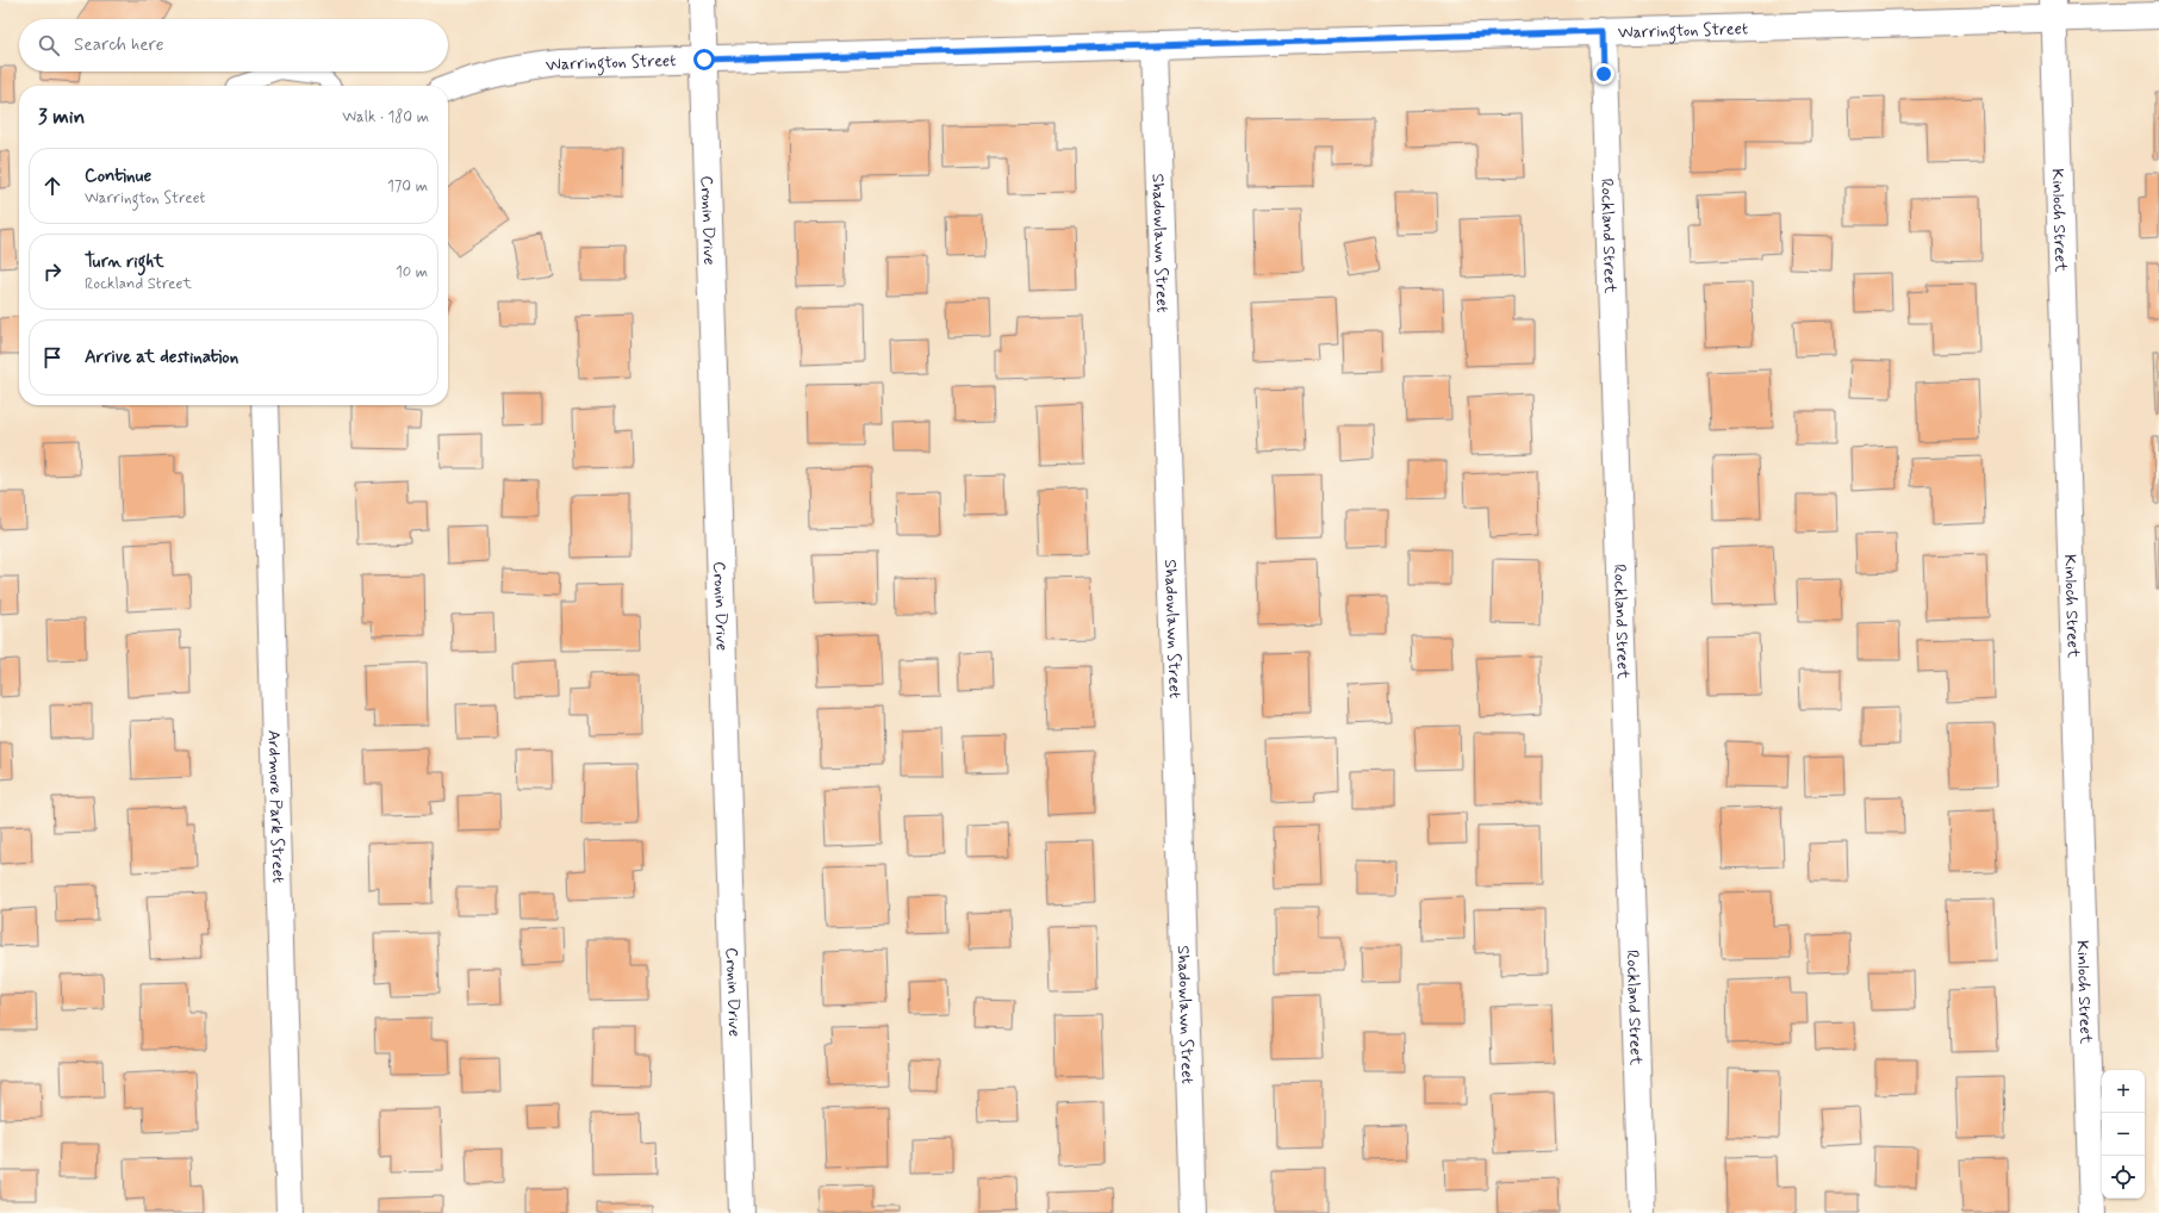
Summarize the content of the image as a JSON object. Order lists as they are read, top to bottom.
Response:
{
  "streets": {
    "street": [
      "Warrington Street",
      "Cronin Drive",
      "Kinloch Street",
      "Rockland Street",
      "Shadowlawn Street",
      "Ardmore Park Street"
    ]
  },
  "crossings": [
    ["Warrington Street", "Cronin Drive"],
    ["Warrington Street", "Kinloch Street"],
    ["Warrington Street", "Rockland Street"],
    ["Warrington Street", "Shadowlawn Street"]
  ],
  "page": {
    "search": "Search here",
    "heading": ["3 min", "Walk · 180 m"],
    "list": [
      ["Continue", "Warrington Street", "170 m"],
      ["Turn right", "Rockland Street", "10 m"],
      "Arrive at destination"
    ],
    "map_buttons": ["+", "−"]
  }
}
